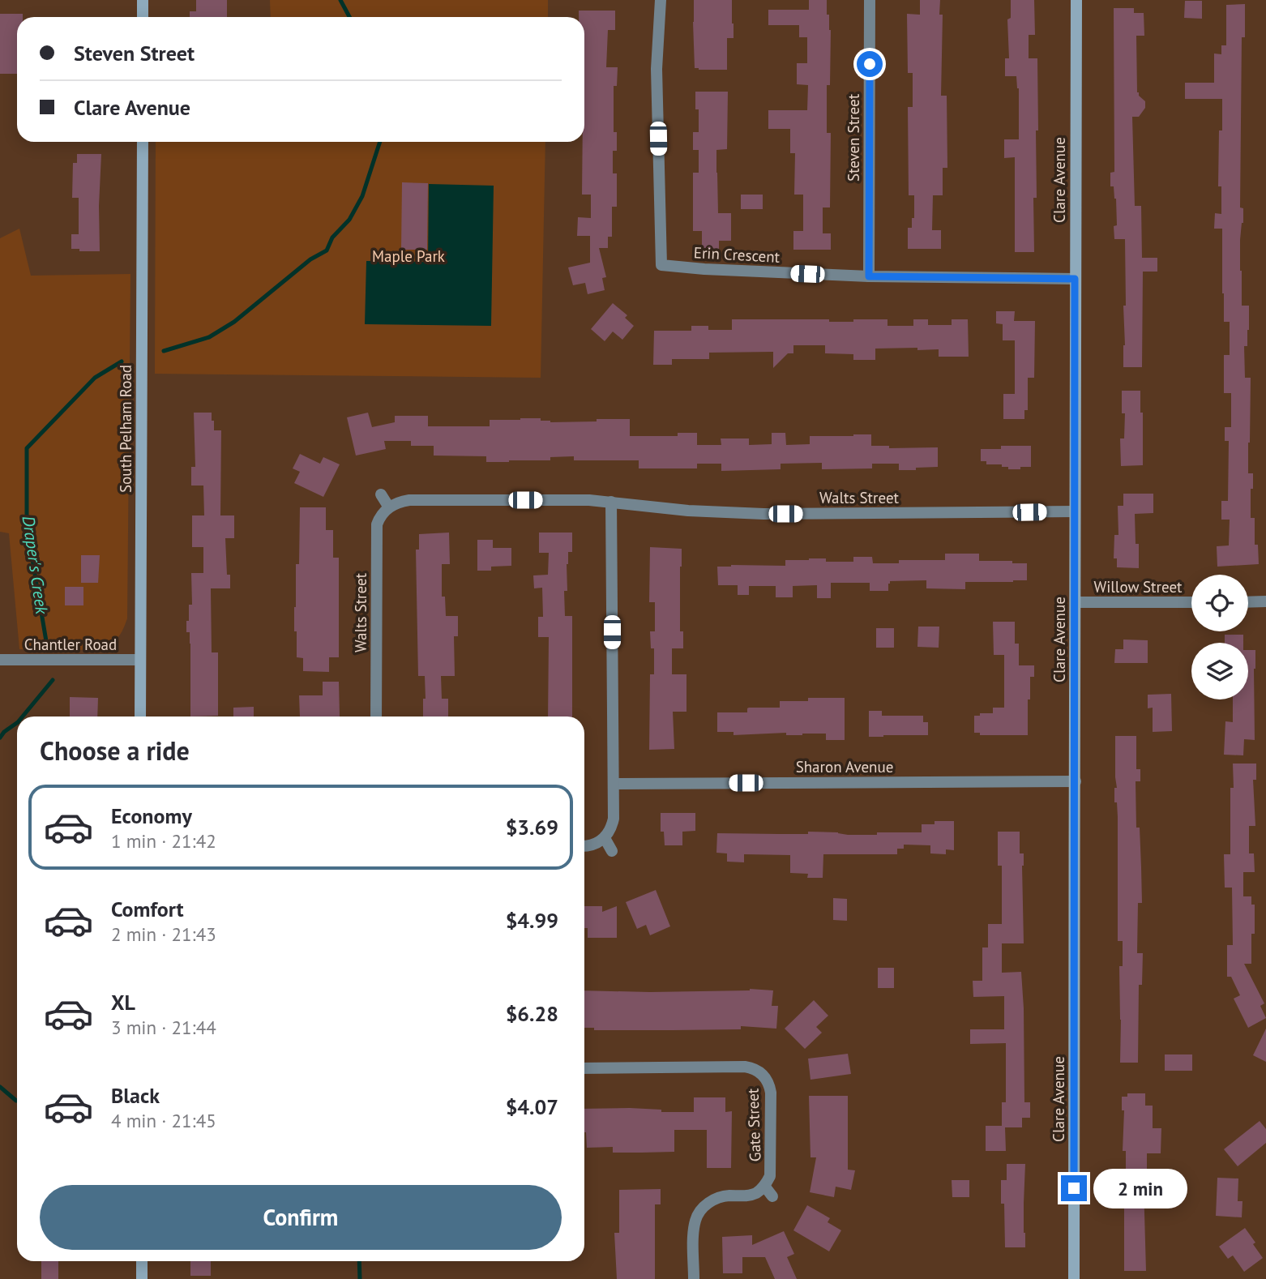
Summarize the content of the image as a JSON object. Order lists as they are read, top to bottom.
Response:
{
  "streets": {
    "street": [
      "Steven Street",
      "Clare Avenue",
      "Erin Crescent",
      "South Pelham Road",
      "Walts Street",
      "Willow Street",
      "Chantler Road",
      "Sharon Avenue",
      "Gate Street"
    ]
  },
  "crossings": [
    ["Steven Street", "Erin Crescent"],
    ["Clare Avenue", "Erin Crescent"],
    ["Clare Avenue", "Walts Street"],
    ["Clare Avenue", "Willow Street"],
    ["Clare Avenue", "Sharon Avenue"],
    ["South Pelham Road", "Chantler Road"]
  ],
  "water": ["Draper's Creek"],
  "parks": ["Maple Park"],
  "page": {
    "banner": ["Steven Street", "Clare Avenue"],
    "heading": "Choose a ride",
    "list": [
      {
        "name": "Economy",
        "note": "1 min · 21:42",
        "value": "$3.69"
      },
      {
        "name": "Comfort",
        "note": "2 min · 21:43",
        "value": "$4.99"
      },
      {
        "name": "XL",
        "note": "3 min · 21:44",
        "value": "$6.28"
      },
      {
        "name": "Black",
        "note": "4 min · 21:45",
        "value": "$4.07"
      }
    ],
    "bubble": "2 min",
    "buttons": "Confirm"
  }
}
